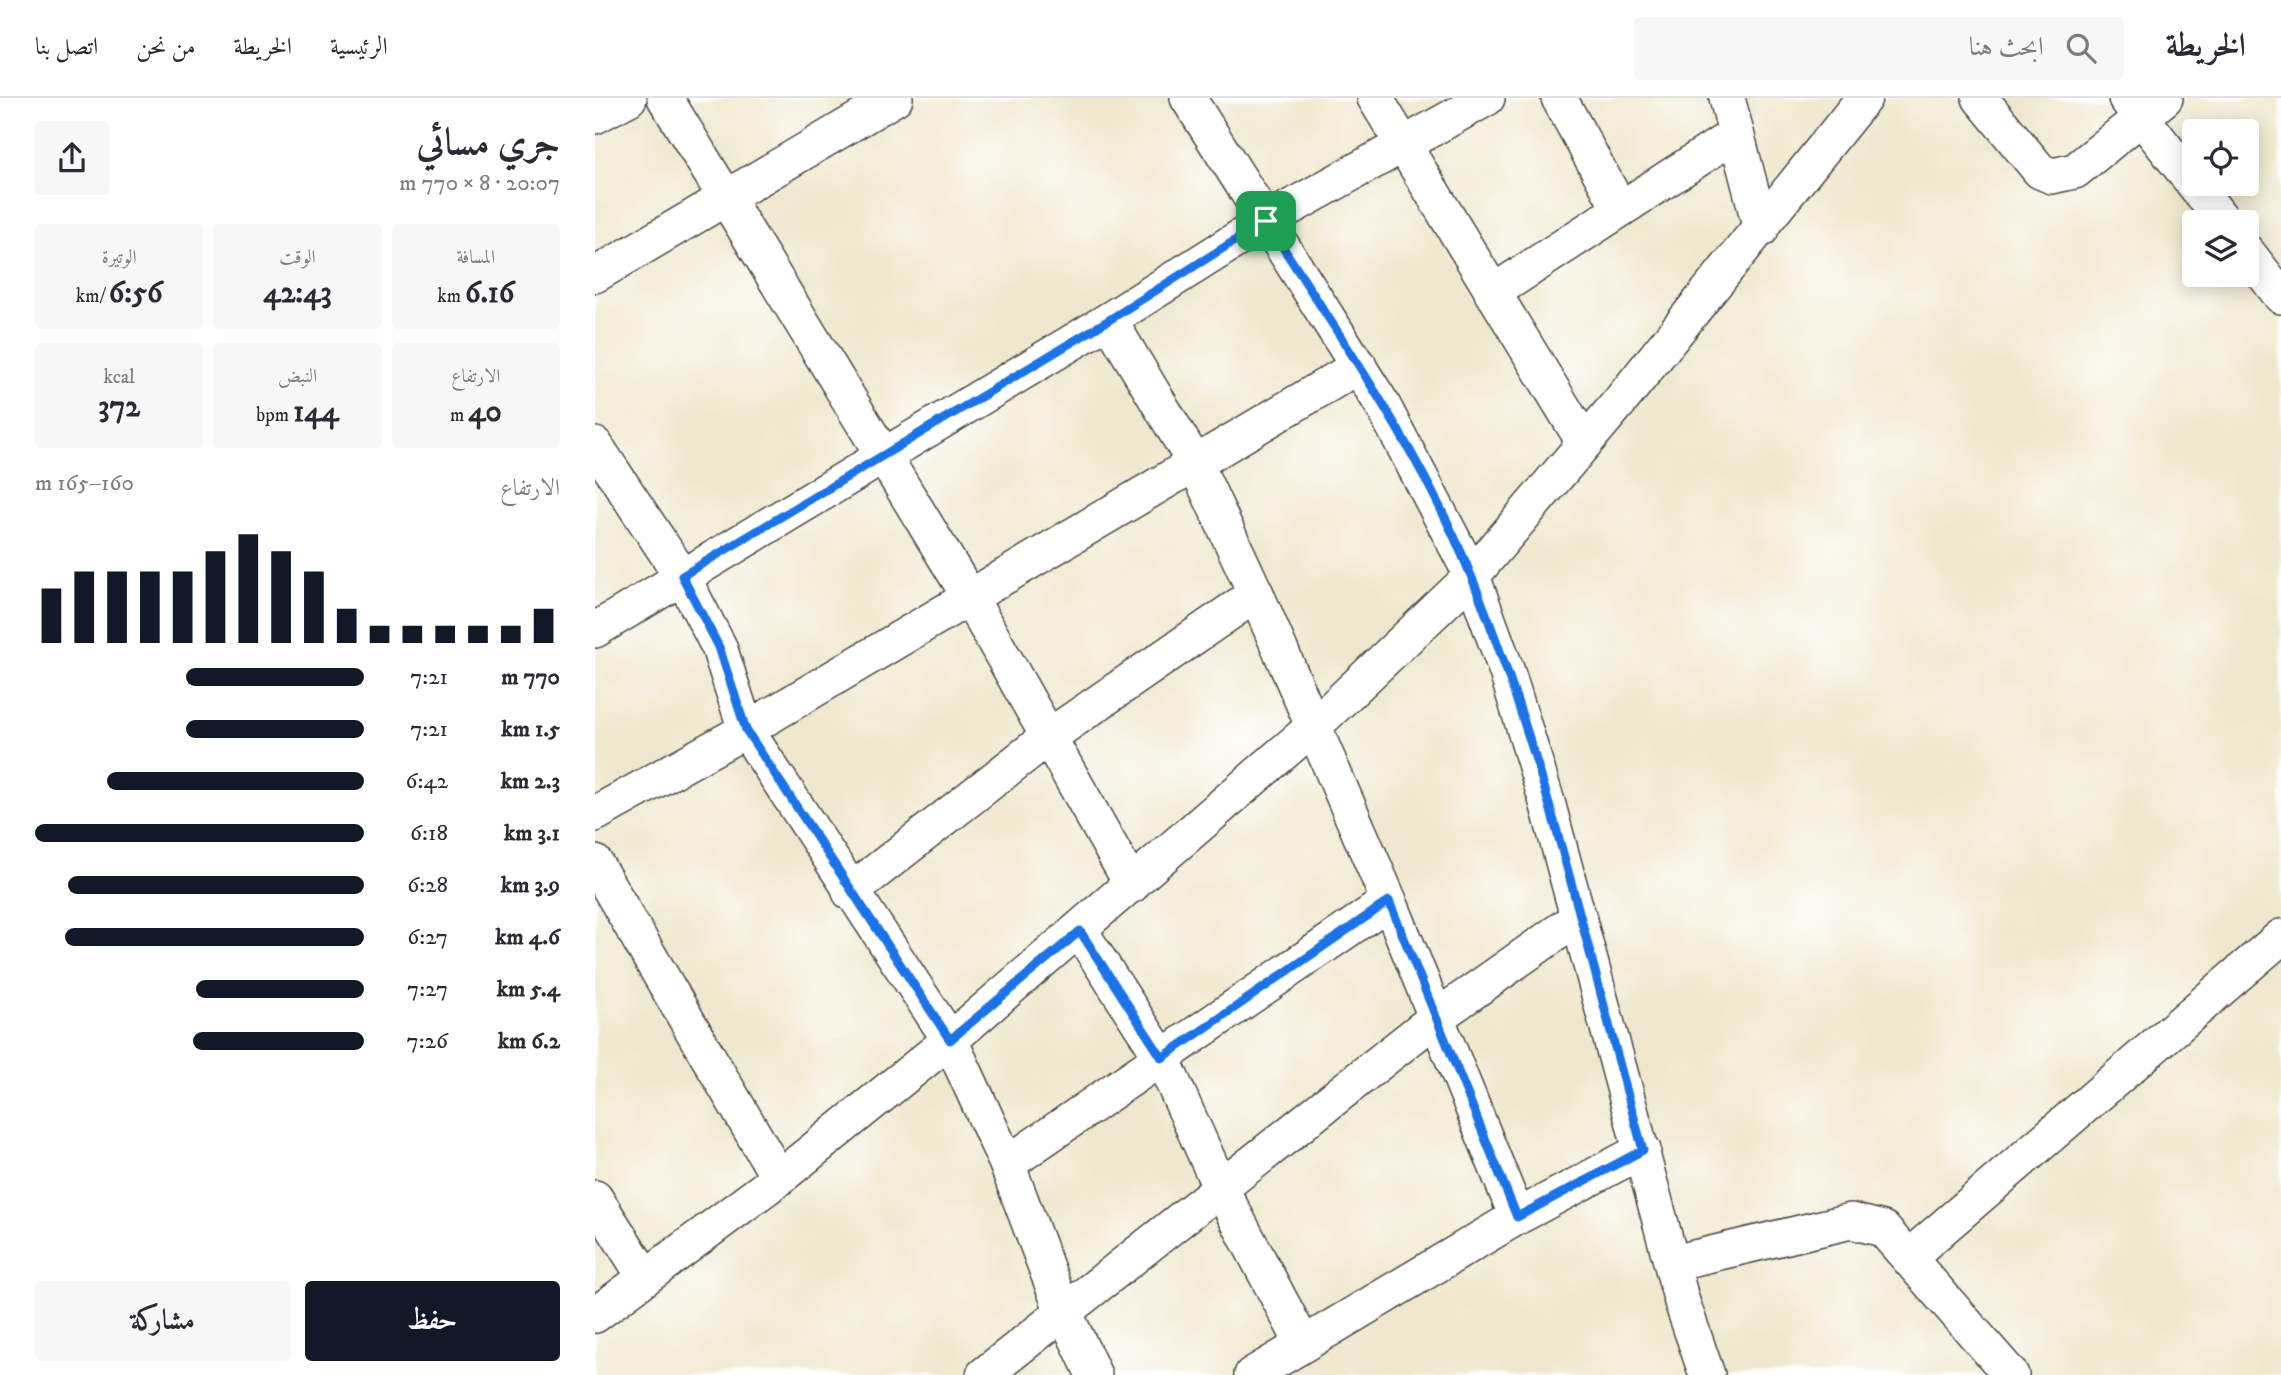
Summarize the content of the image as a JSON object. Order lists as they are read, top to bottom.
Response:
{
  "page": {
    "header": "الخريطة",
    "search": "ابحث هنا",
    "nav": [
      "الرئيسية",
      "الخريطة",
      "من نحن",
      "اتصل بنا"
    ],
    "heading": ["جري مسائي", "20:07 · 8 × 770 m"],
    "stats": [
      ["المسافة", "6.16 km"],
      ["الوقت", "42:43"],
      ["الوتيرة", "6:56 /km"],
      ["الارتفاع", "40 m"],
      ["النبض", "144 bpm"],
      ["kcal", "372"]
    ],
    "chart": ["الارتفاع", "160–165 m"],
    "list": [
      {
        "name": "770 m",
        "note": "7:21"
      },
      {
        "name": "1.5 km",
        "note": "7:21"
      },
      {
        "name": "2.3 km",
        "note": "6:42"
      },
      {
        "name": "3.1 km",
        "note": "6:18"
      },
      {
        "name": "3.9 km",
        "note": "6:28"
      },
      {
        "name": "4.6 km",
        "note": "6:27"
      },
      {
        "name": "5.4 km",
        "note": "7:27"
      },
      {
        "name": "6.2 km",
        "note": "7:26"
      }
    ],
    "buttons": ["حفظ", "مشاركة"]
  }
}
